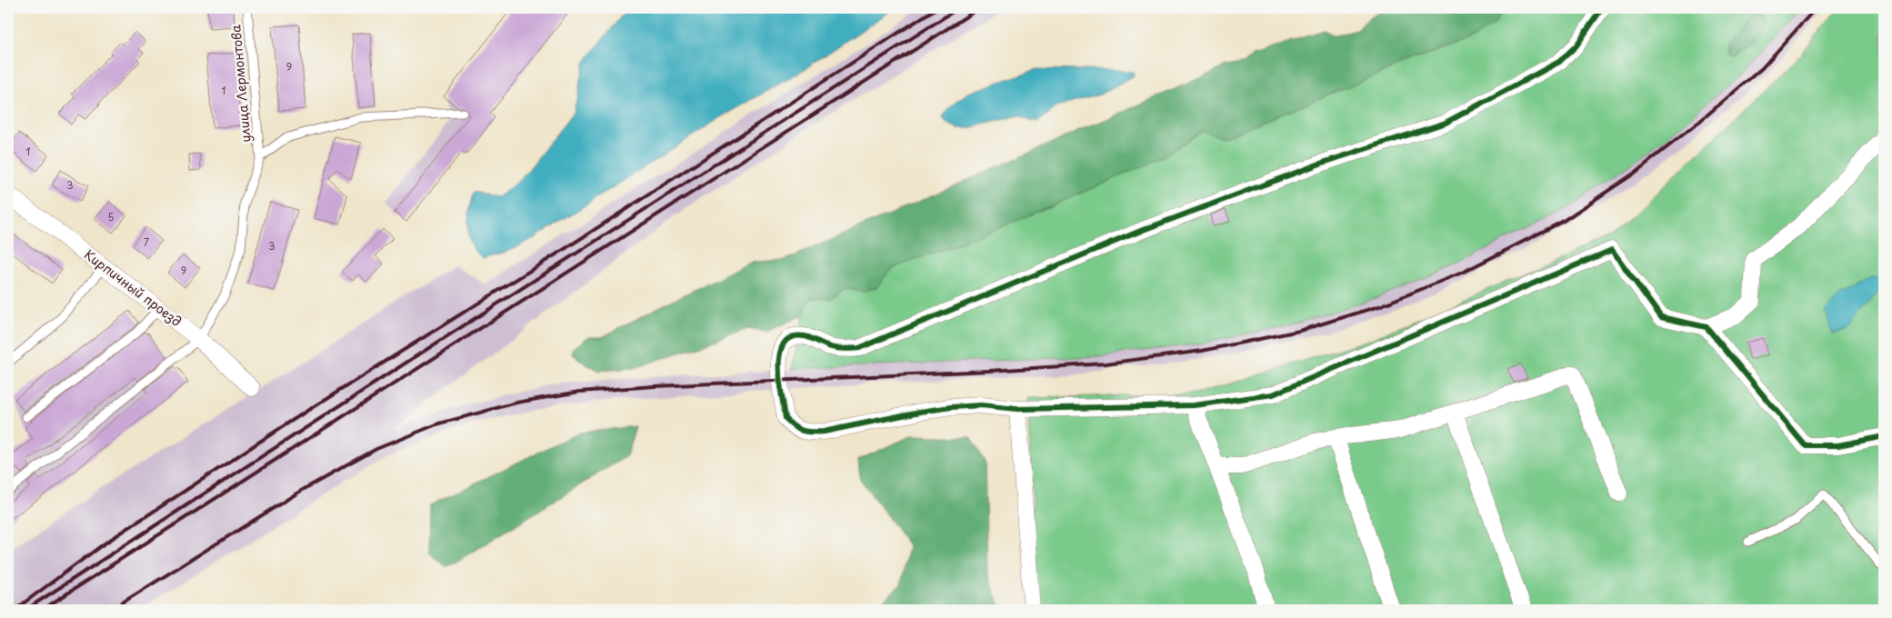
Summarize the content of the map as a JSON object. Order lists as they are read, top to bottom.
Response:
{
  "streets": {
    "street": ["Кирпичный проезд"],
    "lane": ["улица Лермонтова"]
  },
  "house_numbers": [
    "9",
    "1",
    "1",
    "3",
    "5",
    "7",
    "3",
    "9"
  ]
}
